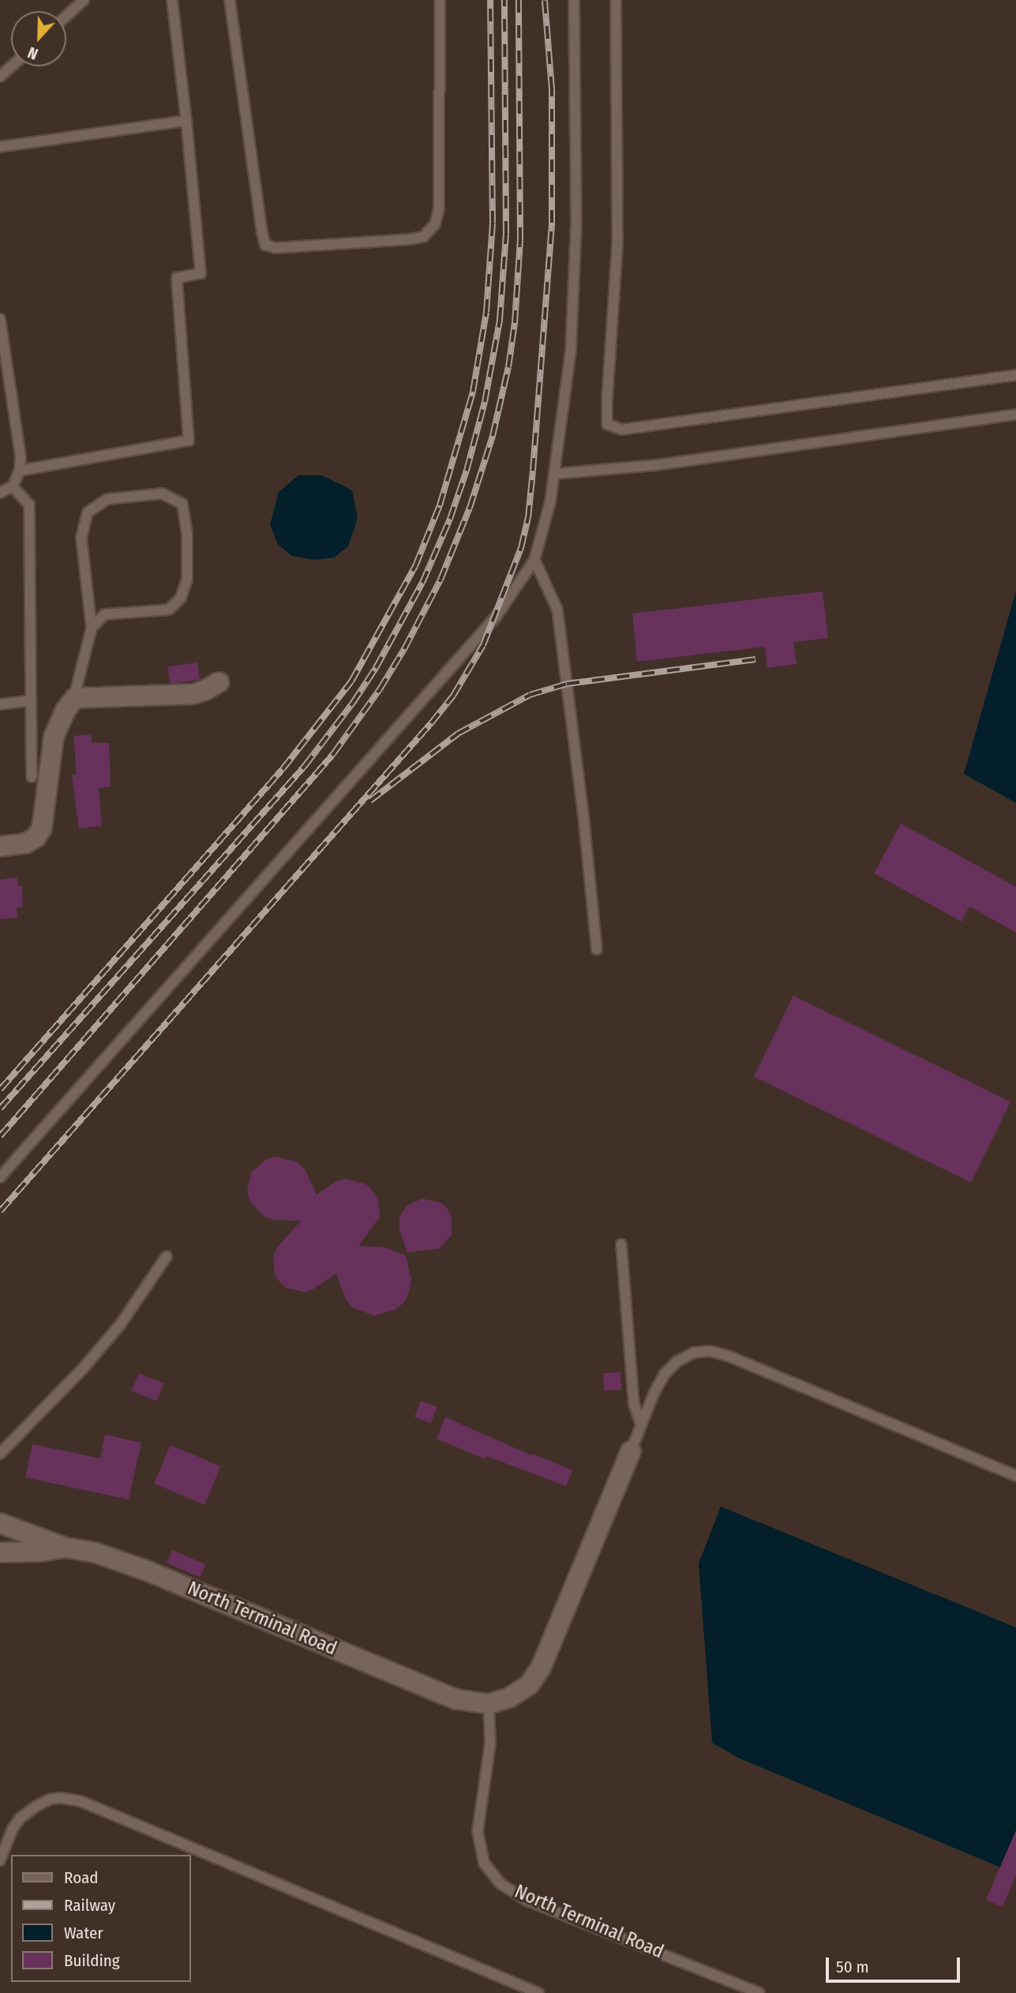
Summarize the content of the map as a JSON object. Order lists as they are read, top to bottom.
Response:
{
  "streets": {
    "street": ["North Terminal Road"]
  },
  "legend": [
    "Road",
    "Railway",
    "Water",
    "Building"
  ],
  "scale_bar": "50 m",
  "north": "bottom"
}
